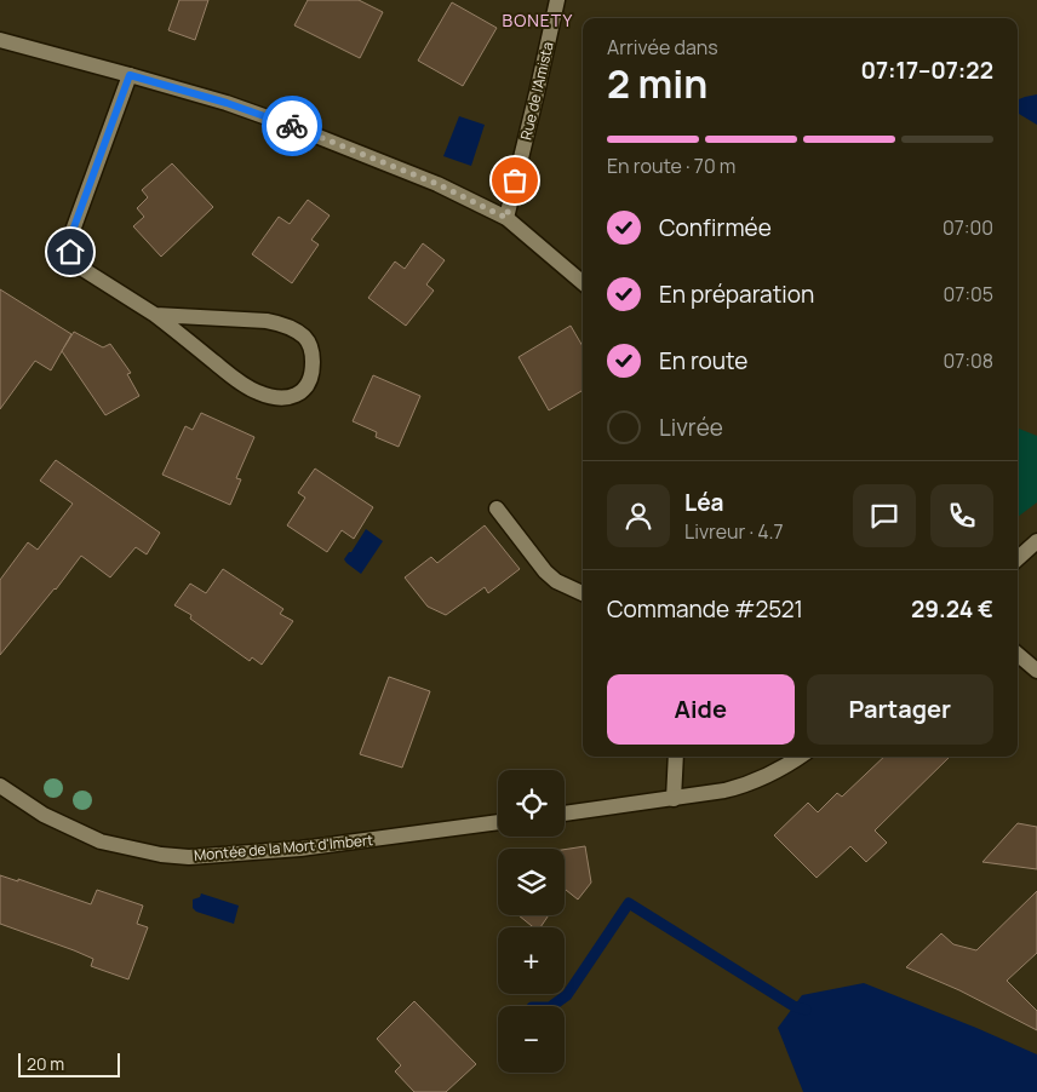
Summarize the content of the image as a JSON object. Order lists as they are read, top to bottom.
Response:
{
  "streets": {
    "street": ["Rue de l'Amista", "Montée de la Mort d'Imbert"]
  },
  "districts": ["BONETY"],
  "scale_bar": "20 m",
  "page": {
    "heading": ["2 min", "Arrivée dans", "07:17–07:22"],
    "panel": [
      "Léa",
      "Livreur · 4.7",
      "Commande #2521",
      "29.24 €"
    ],
    "bar": "En route · 70 m",
    "list": [
      ["Confirmée", "07:00"],
      ["En préparation", "07:05"],
      ["En route", "07:08"],
      "Livrée"
    ],
    "buttons": ["Aide", "Partager"],
    "map_buttons": ["+", "−"],
    "scale": "20 m"
  }
}
